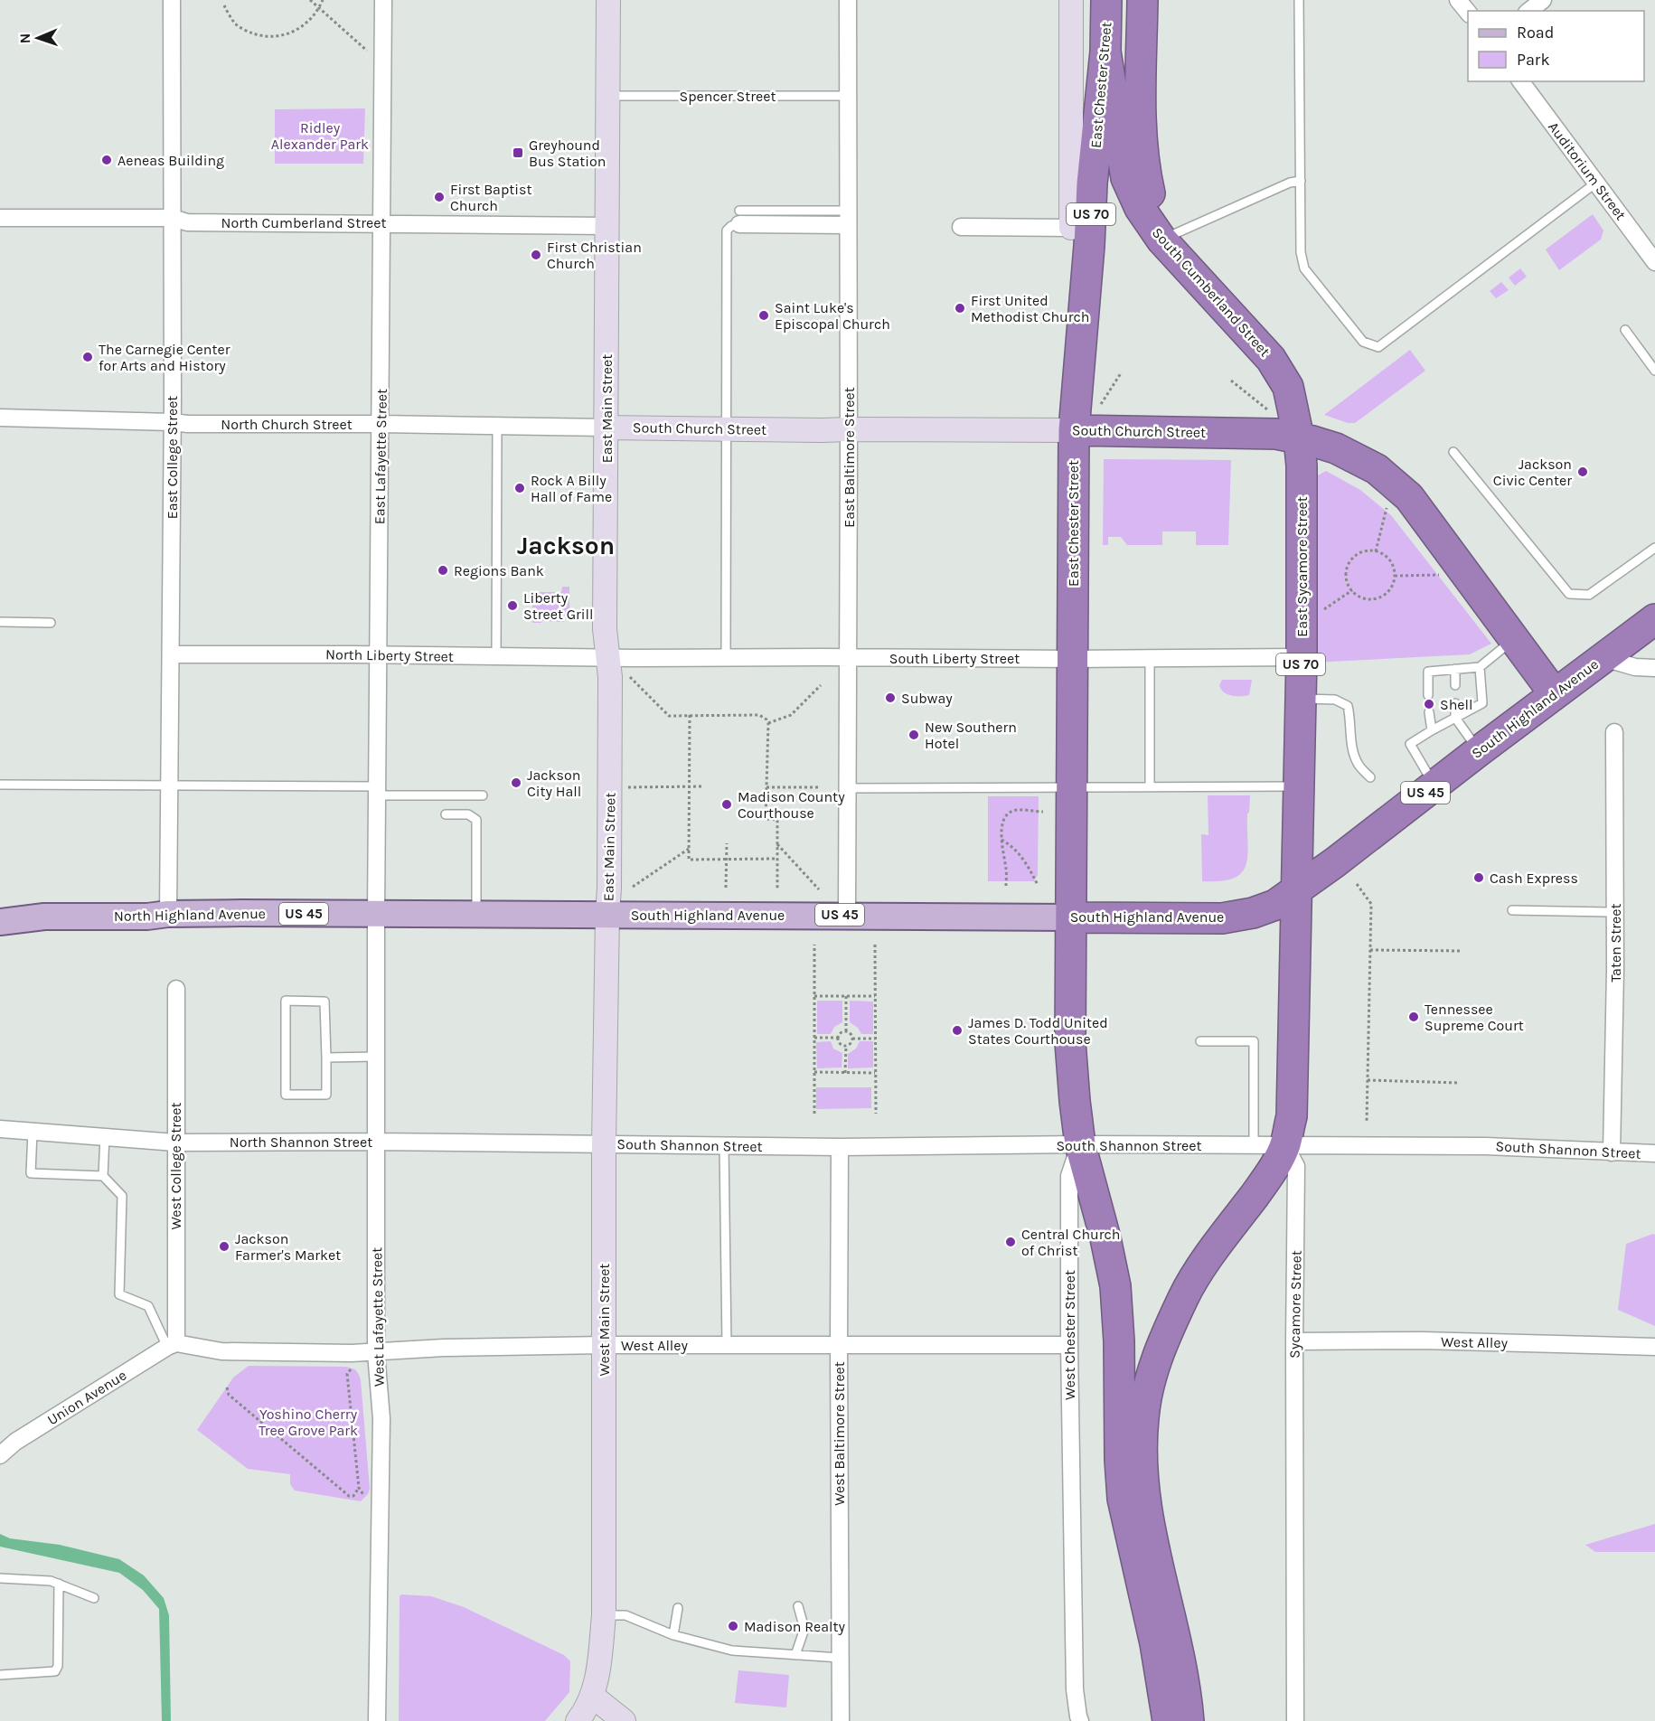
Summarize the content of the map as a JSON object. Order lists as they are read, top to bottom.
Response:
{
  "streets": {
    "highway": [
      "East Chester Street",
      "US 70",
      "South Cumberland Street",
      "South Church Street",
      "East Sycamore Street",
      "South Highland Avenue",
      "US 45",
      "West Chester Street"
    ],
    "main road": ["East Main Street", "North Highland Avenue", "West Main Street"],
    "street": [
      "Auditorium Street",
      "North Cumberland Street",
      "North Church Street",
      "East Lafayette Street",
      "East College Street",
      "East Baltimore Street",
      "North Liberty Street",
      "South Liberty Street",
      "Taten Street",
      "North Shannon Street",
      "South Shannon Street",
      "West College Street",
      "Sycamore Street",
      "West Lafayette Street",
      "West Alley",
      "Union Avenue",
      "West Baltimore Street"
    ],
    "lane": ["Spencer Street"]
  },
  "crossings": [
    ["East Chester Street", "South Cumberland Street"],
    ["East Chester Street", "South Church Street"],
    ["East Chester Street", "South Liberty Street"],
    ["East Chester Street", "South Highland Avenue"],
    ["East Chester Street", "West Chester Street"],
    ["Spencer Street", "East Main Street"],
    ["Spencer Street", "East Baltimore Street"],
    ["North Cumberland Street", "East Main Street"],
    ["North Cumberland Street", "East Lafayette Street"],
    ["North Cumberland Street", "East College Street"],
    ["South Cumberland Street", "South Church Street"],
    ["South Cumberland Street", "East Sycamore Street"],
    ["East Main Street", "North Church Street"],
    ["East Main Street", "South Church Street"],
    ["East Main Street", "North Liberty Street"],
    ["East Main Street", "South Liberty Street"],
    ["East Main Street", "South Highland Avenue"],
    ["East Main Street", "North Highland Avenue"],
    ["East Main Street", "West Main Street"],
    ["North Church Street", "South Church Street"],
    ["North Church Street", "East Lafayette Street"],
    ["North Church Street", "East College Street"],
    ["South Church Street", "East Baltimore Street"],
    ["South Church Street", "East Sycamore Street"],
    ["South Church Street", "South Highland Avenue"],
    ["East Lafayette Street", "North Liberty Street"],
    ["East Lafayette Street", "North Highland Avenue"],
    ["East Lafayette Street", "West Lafayette Street"],
    ["East College Street", "North Liberty Street"],
    ["East College Street", "North Highland Avenue"],
    ["East Baltimore Street", "South Liberty Street"],
    ["East Baltimore Street", "South Highland Avenue"],
    ["East Sycamore Street", "South Liberty Street"],
    ["East Sycamore Street", "South Highland Avenue"],
    ["North Liberty Street", "South Liberty Street"],
    ["South Highland Avenue", "North Highland Avenue"],
    ["South Highland Avenue", "West Main Street"],
    ["South Highland Avenue", "West Chester Street"],
    ["North Highland Avenue", "West Lafayette Street"],
    ["North Highland Avenue", "West Main Street"],
    ["Taten Street", "South Shannon Street"],
    ["North Shannon Street", "South Shannon Street"],
    ["North Shannon Street", "West College Street"],
    ["North Shannon Street", "West Lafayette Street"],
    ["North Shannon Street", "West Main Street"],
    ["South Shannon Street", "Sycamore Street"],
    ["South Shannon Street", "West Main Street"],
    ["South Shannon Street", "West Chester Street"],
    ["South Shannon Street", "West Baltimore Street"],
    ["West College Street", "West Alley"],
    ["West College Street", "Union Avenue"],
    ["Sycamore Street", "West Alley"],
    ["West Lafayette Street", "West Alley"],
    ["West Main Street", "West Alley"],
    ["West Chester Street", "West Alley"],
    ["West Alley", "Union Avenue"],
    ["West Alley", "West Baltimore Street"]
  ],
  "districts": ["Jackson"],
  "parks": ["Ridley Alexander Park", "Yoshino Cherry Tree Grove Park"],
  "places": {
    "transit": ["Greyhound Bus Station"],
    "other": [
      "Aeneas Building",
      "First Baptist Church",
      "First Christian Church",
      "First United Methodist Church",
      "Saint Luke's Episcopal Church",
      "The Carnegie Center for Arts and History",
      "Jackson Civic Center",
      "Rock A Billy Hall of Fame",
      "Regions Bank",
      "Liberty Street Grill",
      "Subway",
      "Shell",
      "New Southern Hotel",
      "Jackson City Hall",
      "Madison County Courthouse",
      "Cash Express",
      "Tennessee Supreme Court",
      "James D. Todd United States Courthouse",
      "Central Church of Christ",
      "Jackson Farmer's Market",
      "Madison Realty"
    ]
  },
  "legend": ["Road", "Park"],
  "north": "left"
}
